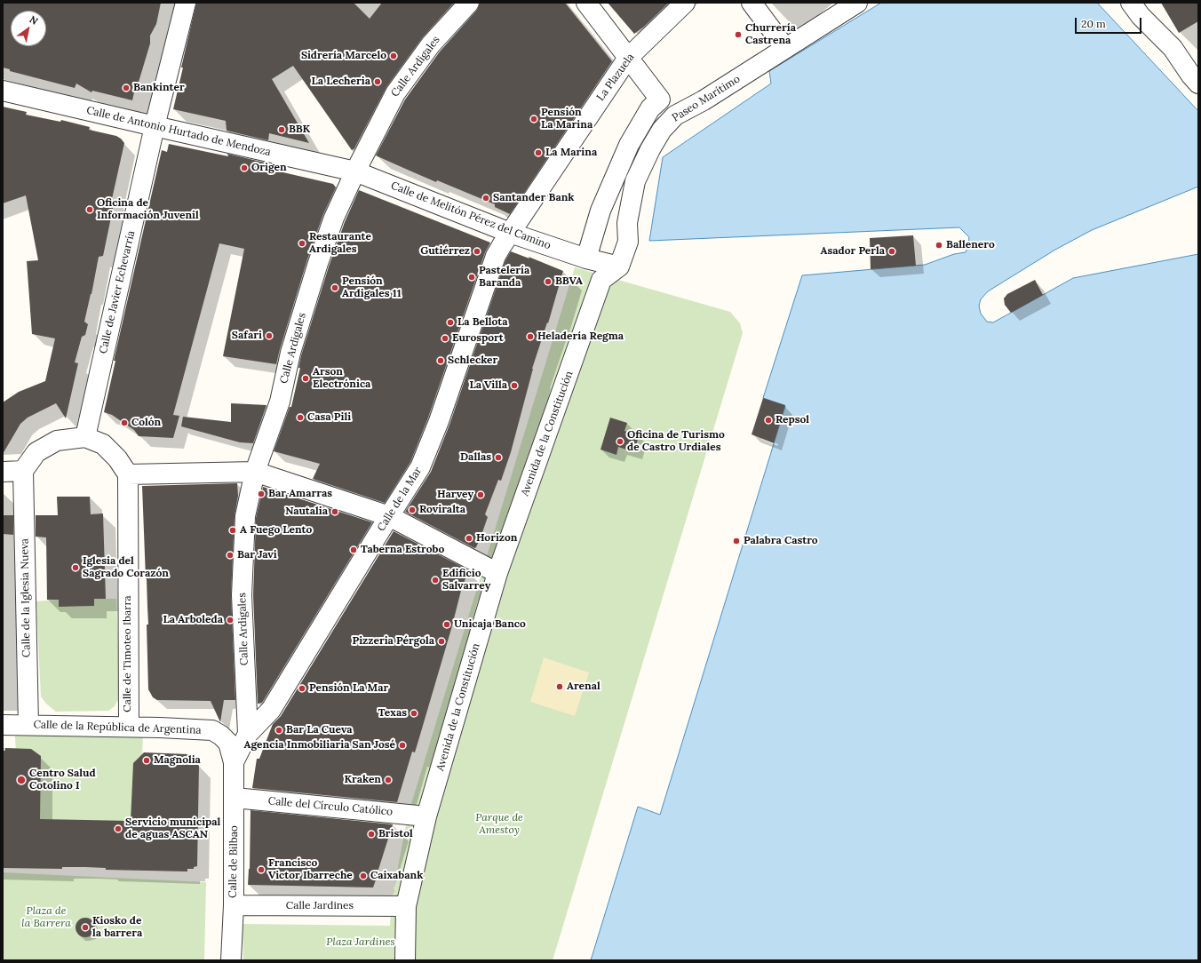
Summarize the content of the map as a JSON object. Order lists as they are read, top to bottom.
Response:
{
  "streets": {
    "street": [
      "Calle Ardigales",
      "La Plazuela",
      "Paseo Marítimo",
      "Calle de Antonio Hurtado de Mendoza",
      "Calle de Melitón Pérez del Camino",
      "Calle de Javier Echevarría",
      "Avenida de la Constitución",
      "Calle de la Mar",
      "Calle de la Iglesia Nueva",
      "Calle de Timoteo Ibarra",
      "Calle de la República de Argentina",
      "Calle del Círculo Católico",
      "Calle de Bilbao",
      "Calle Jardines"
    ]
  },
  "crossings": [
    ["Calle Ardigales", "Calle de Antonio Hurtado de Mendoza"],
    ["Calle Ardigales", "Calle de Melitón Pérez del Camino"],
    ["Calle Ardigales", "Calle de la Mar"],
    ["La Plazuela", "Calle de Melitón Pérez del Camino"],
    ["La Plazuela", "Calle de la Mar"],
    ["Paseo Marítimo", "Calle de Melitón Pérez del Camino"],
    ["Paseo Marítimo", "Avenida de la Constitución"],
    ["Calle de Antonio Hurtado de Mendoza", "Calle de Melitón Pérez del Camino"],
    ["Calle de Antonio Hurtado de Mendoza", "Calle de Javier Echevarría"],
    ["Calle de Melitón Pérez del Camino", "Avenida de la Constitución"],
    ["Calle de Melitón Pérez del Camino", "Calle de la Mar"],
    ["Avenida de la Constitución", "Calle del Círculo Católico"],
    ["Avenida de la Constitución", "Calle Jardines"],
    ["Calle de la Mar", "Calle de la República de Argentina"],
    ["Calle de la Mar", "Calle de Bilbao"],
    ["Calle de la Iglesia Nueva", "Calle de la República de Argentina"],
    ["Calle de Timoteo Ibarra", "Calle de la República de Argentina"],
    ["Calle de la República de Argentina", "Calle de Bilbao"],
    ["Calle del Círculo Católico", "Calle de Bilbao"],
    ["Calle de Bilbao", "Calle Jardines"]
  ],
  "parks": ["Parque de Amestoy", "Plaza de la Barrera", "Plaza Jardines"],
  "places": [
    "Churrería Castrena",
    "Sidrería Marcelo",
    "La Lecheria",
    "Bankinter",
    "Pensión La Marina",
    "BBK",
    "La Marina",
    "Origen",
    "Santander Bank",
    "Oficina de Información Juvenil",
    "Restaurante Ardigales",
    "Ballenero",
    "Gutiérrez",
    "Asador Perla",
    "Pastelería Baranda",
    "BBVA",
    "Pensión Ardigales 11",
    "La Bellota",
    "Safari",
    "Heladería Regma",
    "Eurosport",
    "Schlecker",
    "Arson Electrónica",
    "La Villa",
    "Casa Pili",
    "Repsol",
    "Colón",
    "Oficina de Turismo de Castro Urdiales",
    "Dallas",
    "Bar Amarras",
    "Harvey",
    "Roviralta",
    "Nautalia",
    "A Fuego Lento",
    "Horizon",
    "Palabra Castro",
    "Taberna Estrobo",
    "Bar Javi",
    "Iglesia del Sagrado Corazón",
    "Edificio Salvarrey",
    "La Arboleda",
    "Unicaja Banco",
    "Pizzeria Pérgola",
    "Arenal",
    "Pensión La Mar",
    "Texas",
    "Bar La Cueva",
    "Agencia Inmobiliaria San José",
    "Magnolia",
    "Centro Salud Cotolino I",
    "Kraken",
    "Servicio municipal de aguas ASCAN",
    "Bristol",
    "Francisco Victor Ibarreche",
    "Caixabank",
    "Kiosko de la barrera"
  ],
  "scale_bar": "20 m",
  "north": "top right"
}
